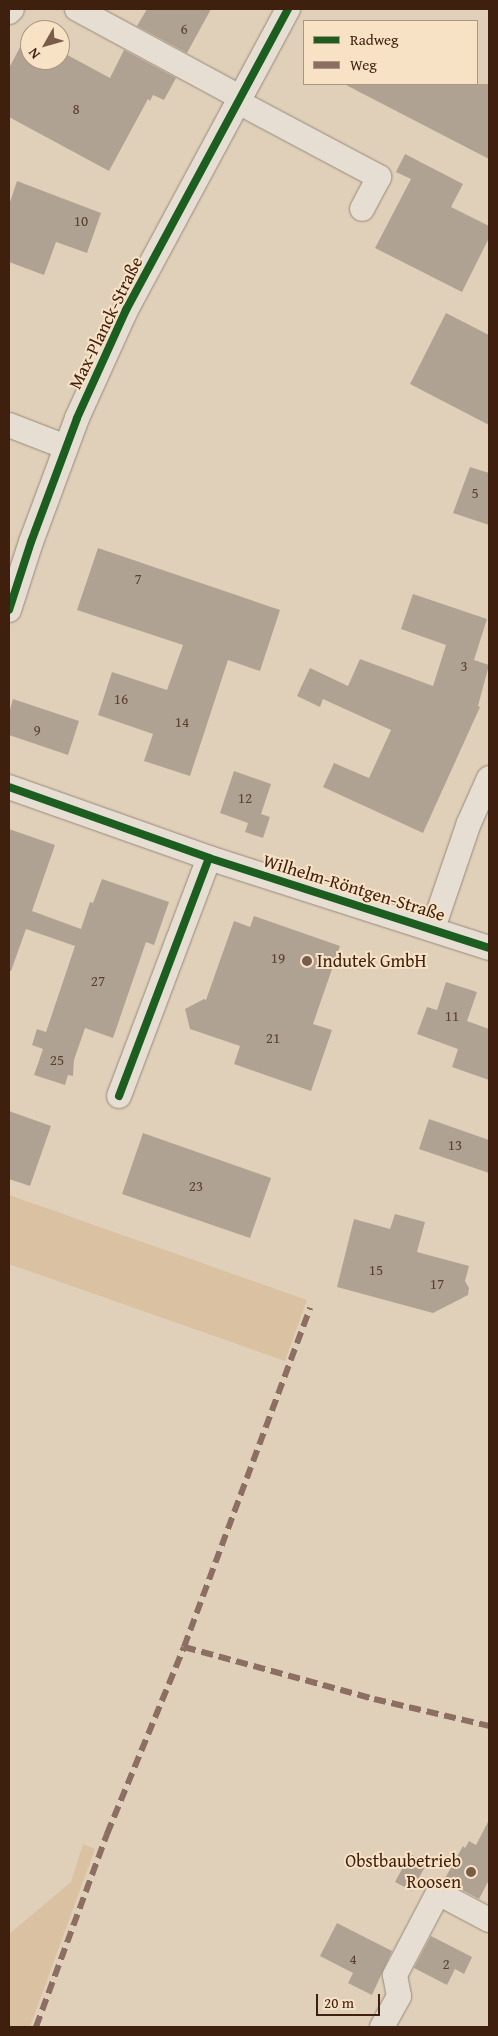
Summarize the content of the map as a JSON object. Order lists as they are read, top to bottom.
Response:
{
  "streets": {
    "street": ["Max-Planck-Straße", "Wilhelm-Röntgen-Straße"]
  },
  "places": ["Indutek GmbH", "Obstbaubetrieb Roosen"],
  "house_numbers": [
    "6",
    "8",
    "10",
    "5",
    "7",
    "3",
    "16",
    "14",
    "9",
    "12",
    "19",
    "27",
    "11",
    "21",
    "25",
    "13",
    "23",
    "15",
    "17",
    "4",
    "2"
  ],
  "legend": ["Radweg", "Weg"],
  "scale_bar": "20 m",
  "north": "bottom left"
}
